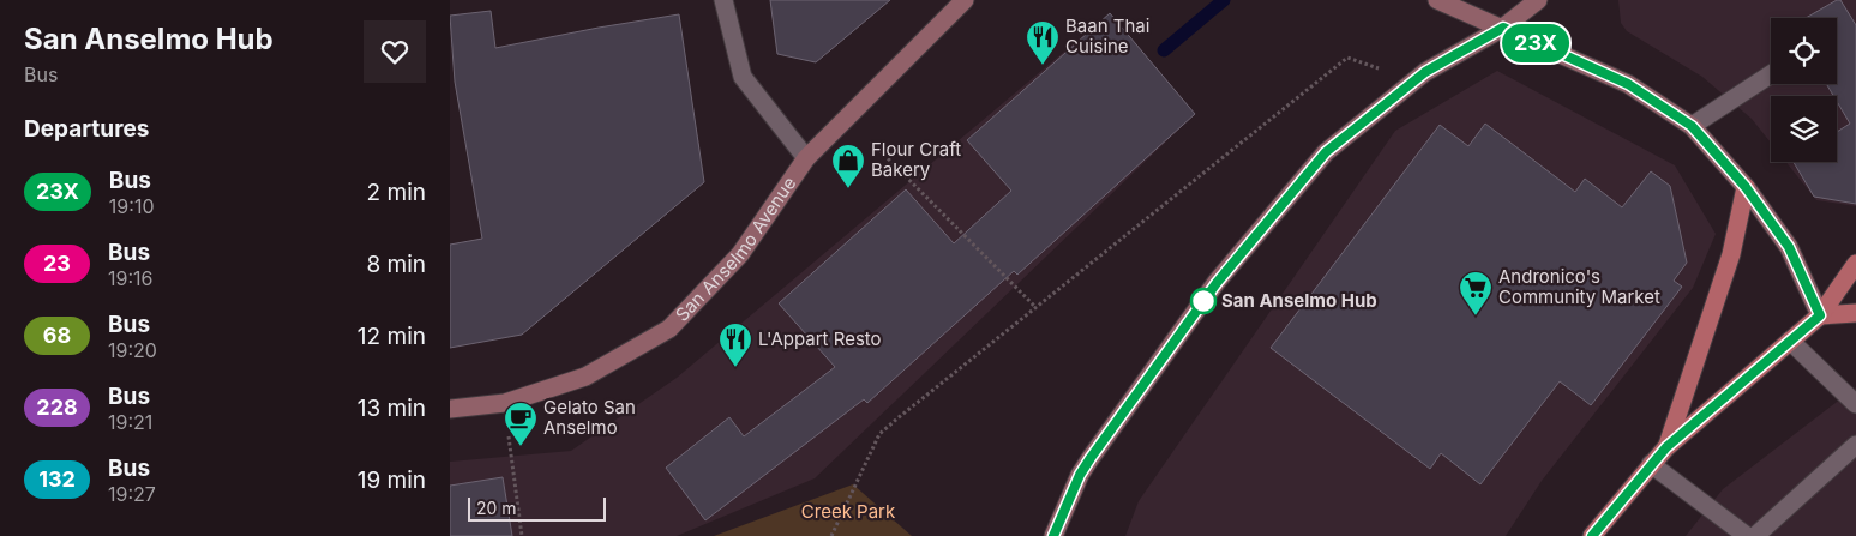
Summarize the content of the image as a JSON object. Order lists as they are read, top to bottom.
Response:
{
  "streets": {
    "street": ["San Anselmo Avenue"]
  },
  "parks": ["Creek Park"],
  "places": {
    "restaurant": ["Baan Thai Cuisine", "L'Appart Resto"],
    "shop": ["Flour Craft Bakery"],
    "other": ["San Anselmo Hub"],
    "supermarket": ["Andronico's Community Market"],
    "cafe": ["Gelato San Anselmo"]
  },
  "lines": ["bus line 23X"],
  "scale_bar": "20 m",
  "page": {
    "heading": [
      ["San Anselmo Hub", "Bus"],
      "Departures"
    ],
    "on_map": "23X",
    "list": [
      {
        "mark": "23X",
        "name": "Bus",
        "note": "19:10",
        "value": "2 min"
      },
      {
        "mark": "23",
        "name": "Bus",
        "note": "19:16",
        "value": "8 min"
      },
      {
        "mark": "68",
        "name": "Bus",
        "note": "19:20",
        "value": "12 min"
      },
      {
        "mark": "228",
        "name": "Bus",
        "note": "19:21",
        "value": "13 min"
      },
      {
        "mark": "132",
        "name": "Bus",
        "note": "19:27",
        "value": "19 min"
      }
    ],
    "scale": "20 m"
  }
}
